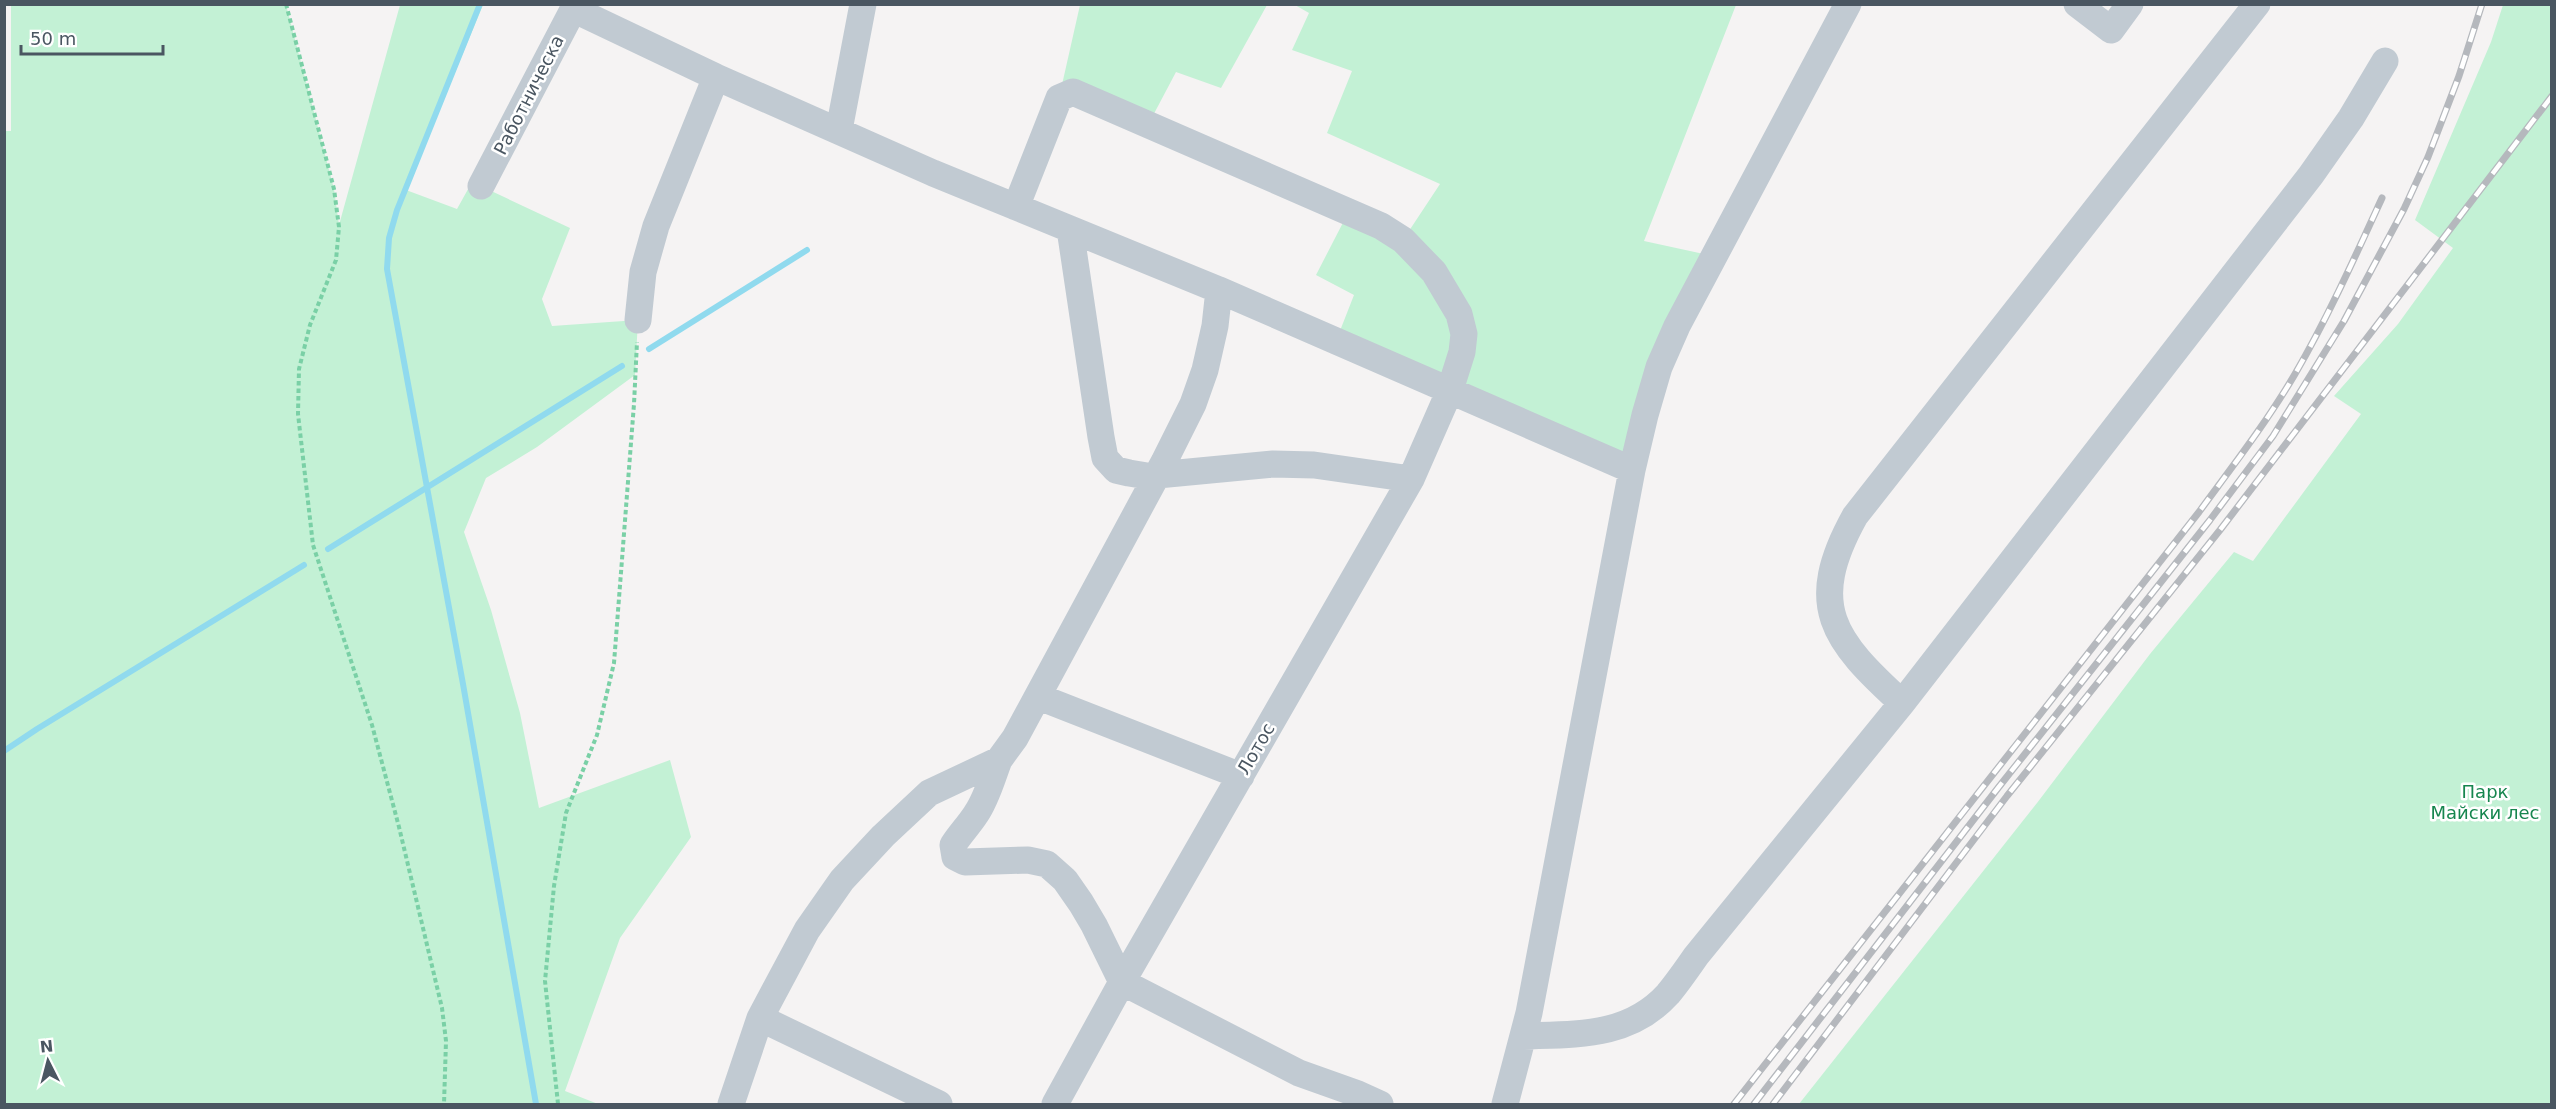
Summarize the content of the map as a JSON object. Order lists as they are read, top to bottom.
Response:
{
  "streets": {
    "street": ["Работническа", "Лотос"]
  },
  "parks": ["Парк Майски лес"],
  "scale_bar": "50 m",
  "north": "top"
}
